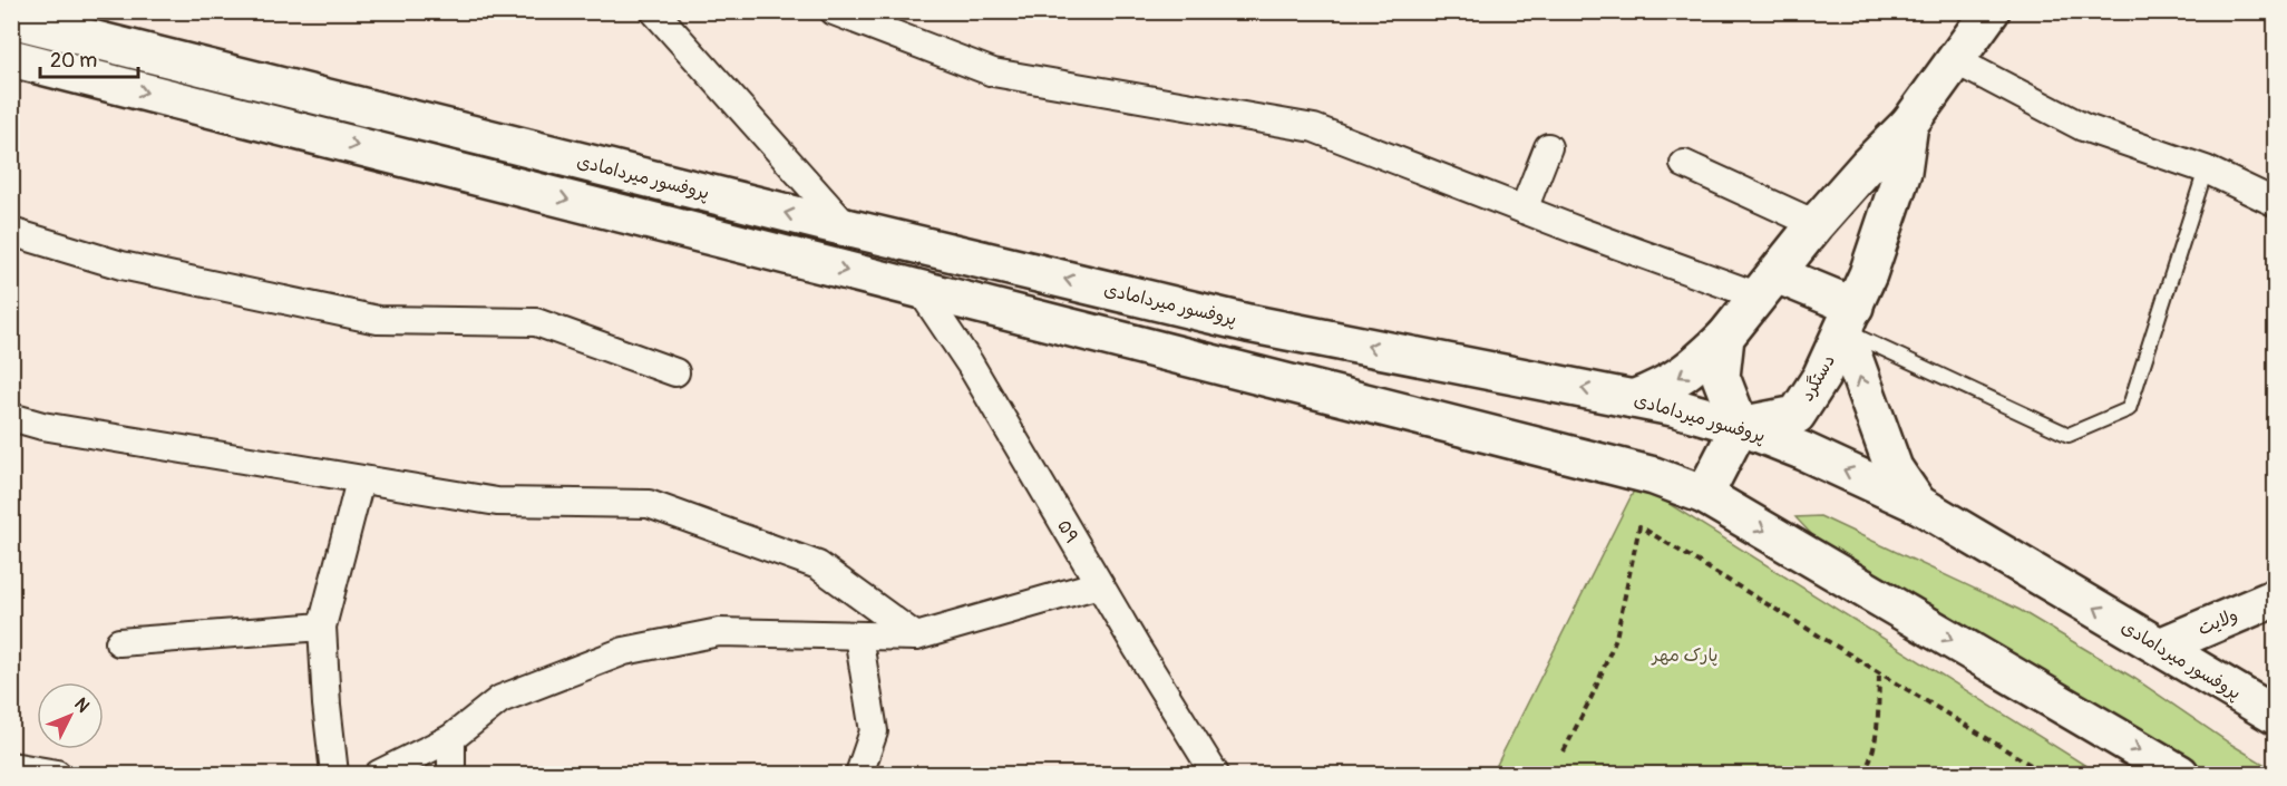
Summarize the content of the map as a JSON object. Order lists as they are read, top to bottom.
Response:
{
  "streets": {
    "main road": ["پروفسور میردامادی", "دستگرد", "ولایت"],
    "street": ["۵۹"]
  },
  "crossings": [
    ["پروفسور میردامادی", "دستگرد"],
    ["پروفسور میردامادی", "ولایت"]
  ],
  "parks": ["پارک مهر"],
  "scale_bar": "20 m",
  "north": "top right"
}
